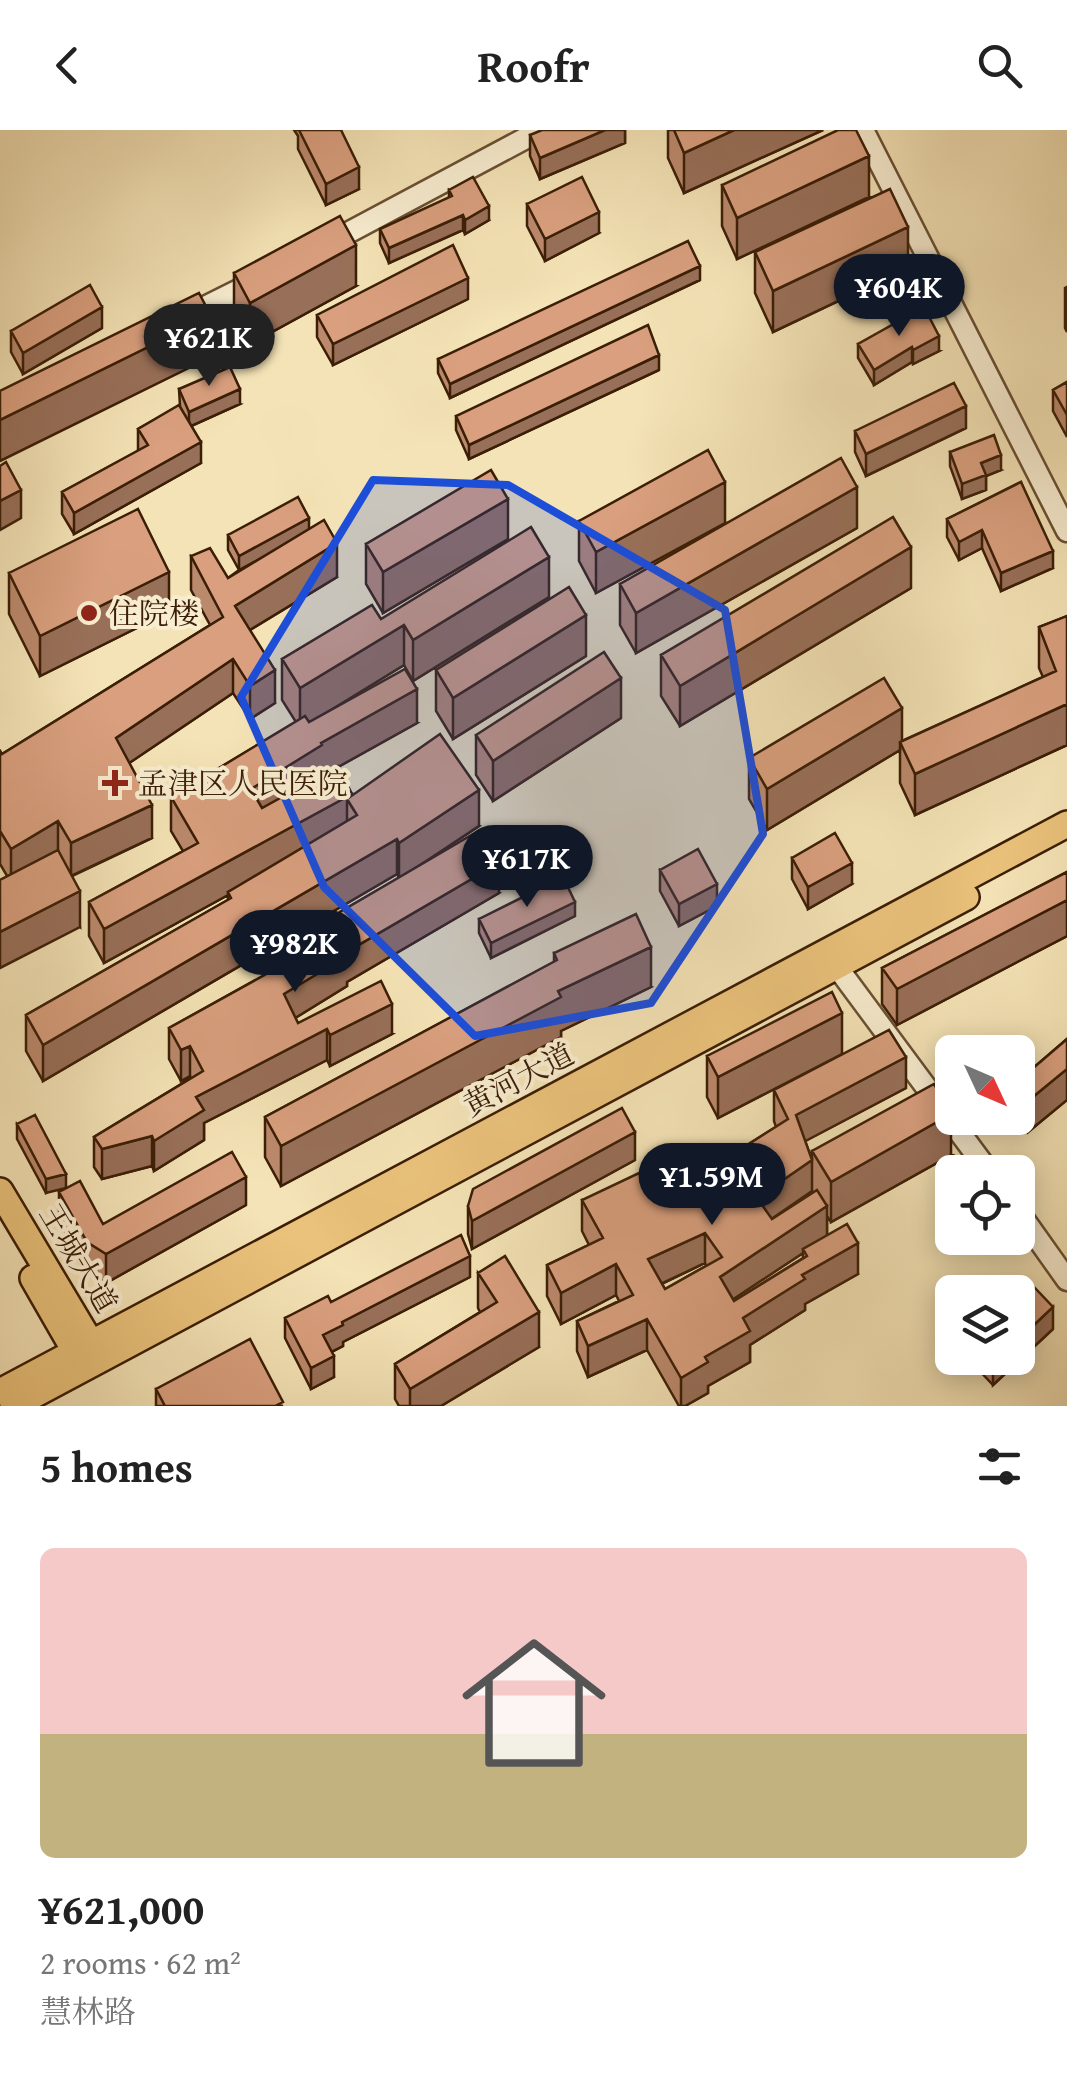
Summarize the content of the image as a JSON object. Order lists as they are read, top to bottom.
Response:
{
  "streets": {
    "main road": ["黄河大道", "王城大道"]
  },
  "crossings": [
    ["黄河大道", "王城大道"]
  ],
  "places": {
    "other": ["住院楼"],
    "health": ["孟津区人民医院"]
  },
  "north": "bottom right",
  "page": {
    "header": "Roofr",
    "price": [
      "¥604K",
      "¥621K",
      "¥617K",
      "¥982K",
      "¥1.59M"
    ],
    "heading": "5 homes",
    "list": [
      {
        "name": "¥621,000",
        "note": "2 rooms · 62 m² · 慧林路"
      }
    ]
  }
}
